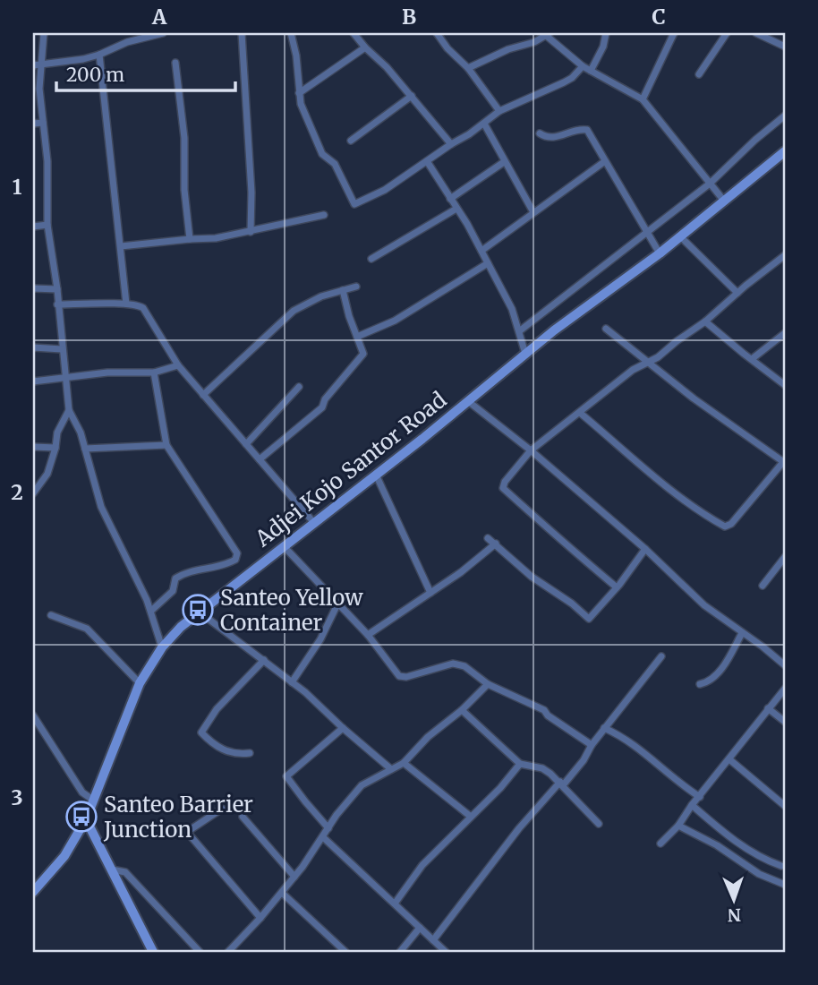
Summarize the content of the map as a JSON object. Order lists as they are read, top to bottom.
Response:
{
  "streets": {
    "street": ["Adjei Kojo Santor Road"]
  },
  "places": {
    "bus stop": ["Santeo Yellow Container", "Santeo Barrier Junction"]
  },
  "scale_bar": "200 m",
  "north": "bottom",
  "grid": {
    "columns": ["A", "B", "C"],
    "rows": ["1", "2", "3"]
  }
}
